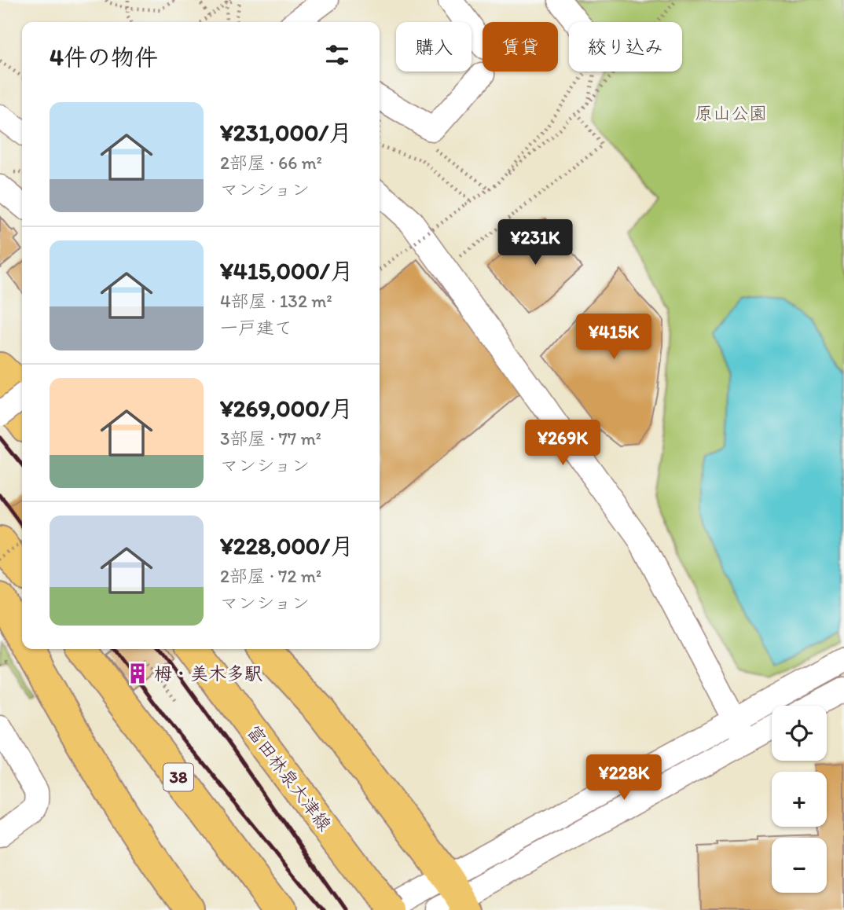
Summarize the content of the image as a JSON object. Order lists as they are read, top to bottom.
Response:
{
  "streets": {
    "main road": ["38", "富田林泉大津線"]
  },
  "parks": ["原山公園"],
  "places": {
    "building": ["栂・美木多駅"]
  },
  "page": {
    "chip": ["購入", "賃貸", "絞り込み"],
    "heading": "4件の物件",
    "list": [
      {
        "name": "¥231,000/月",
        "note": "2部屋 · 66 m² · マンション"
      },
      {
        "name": "¥415,000/月",
        "note": "4部屋 · 132 m² · 一戸建て"
      },
      {
        "name": "¥269,000/月",
        "note": "3部屋 · 77 m² · マンション"
      },
      {
        "name": "¥228,000/月",
        "note": "2部屋 · 72 m² · マンション"
      }
    ],
    "price": [
      "¥231K",
      "¥415K",
      "¥269K",
      "¥228K"
    ],
    "map_buttons": ["+", "−"]
  }
}
